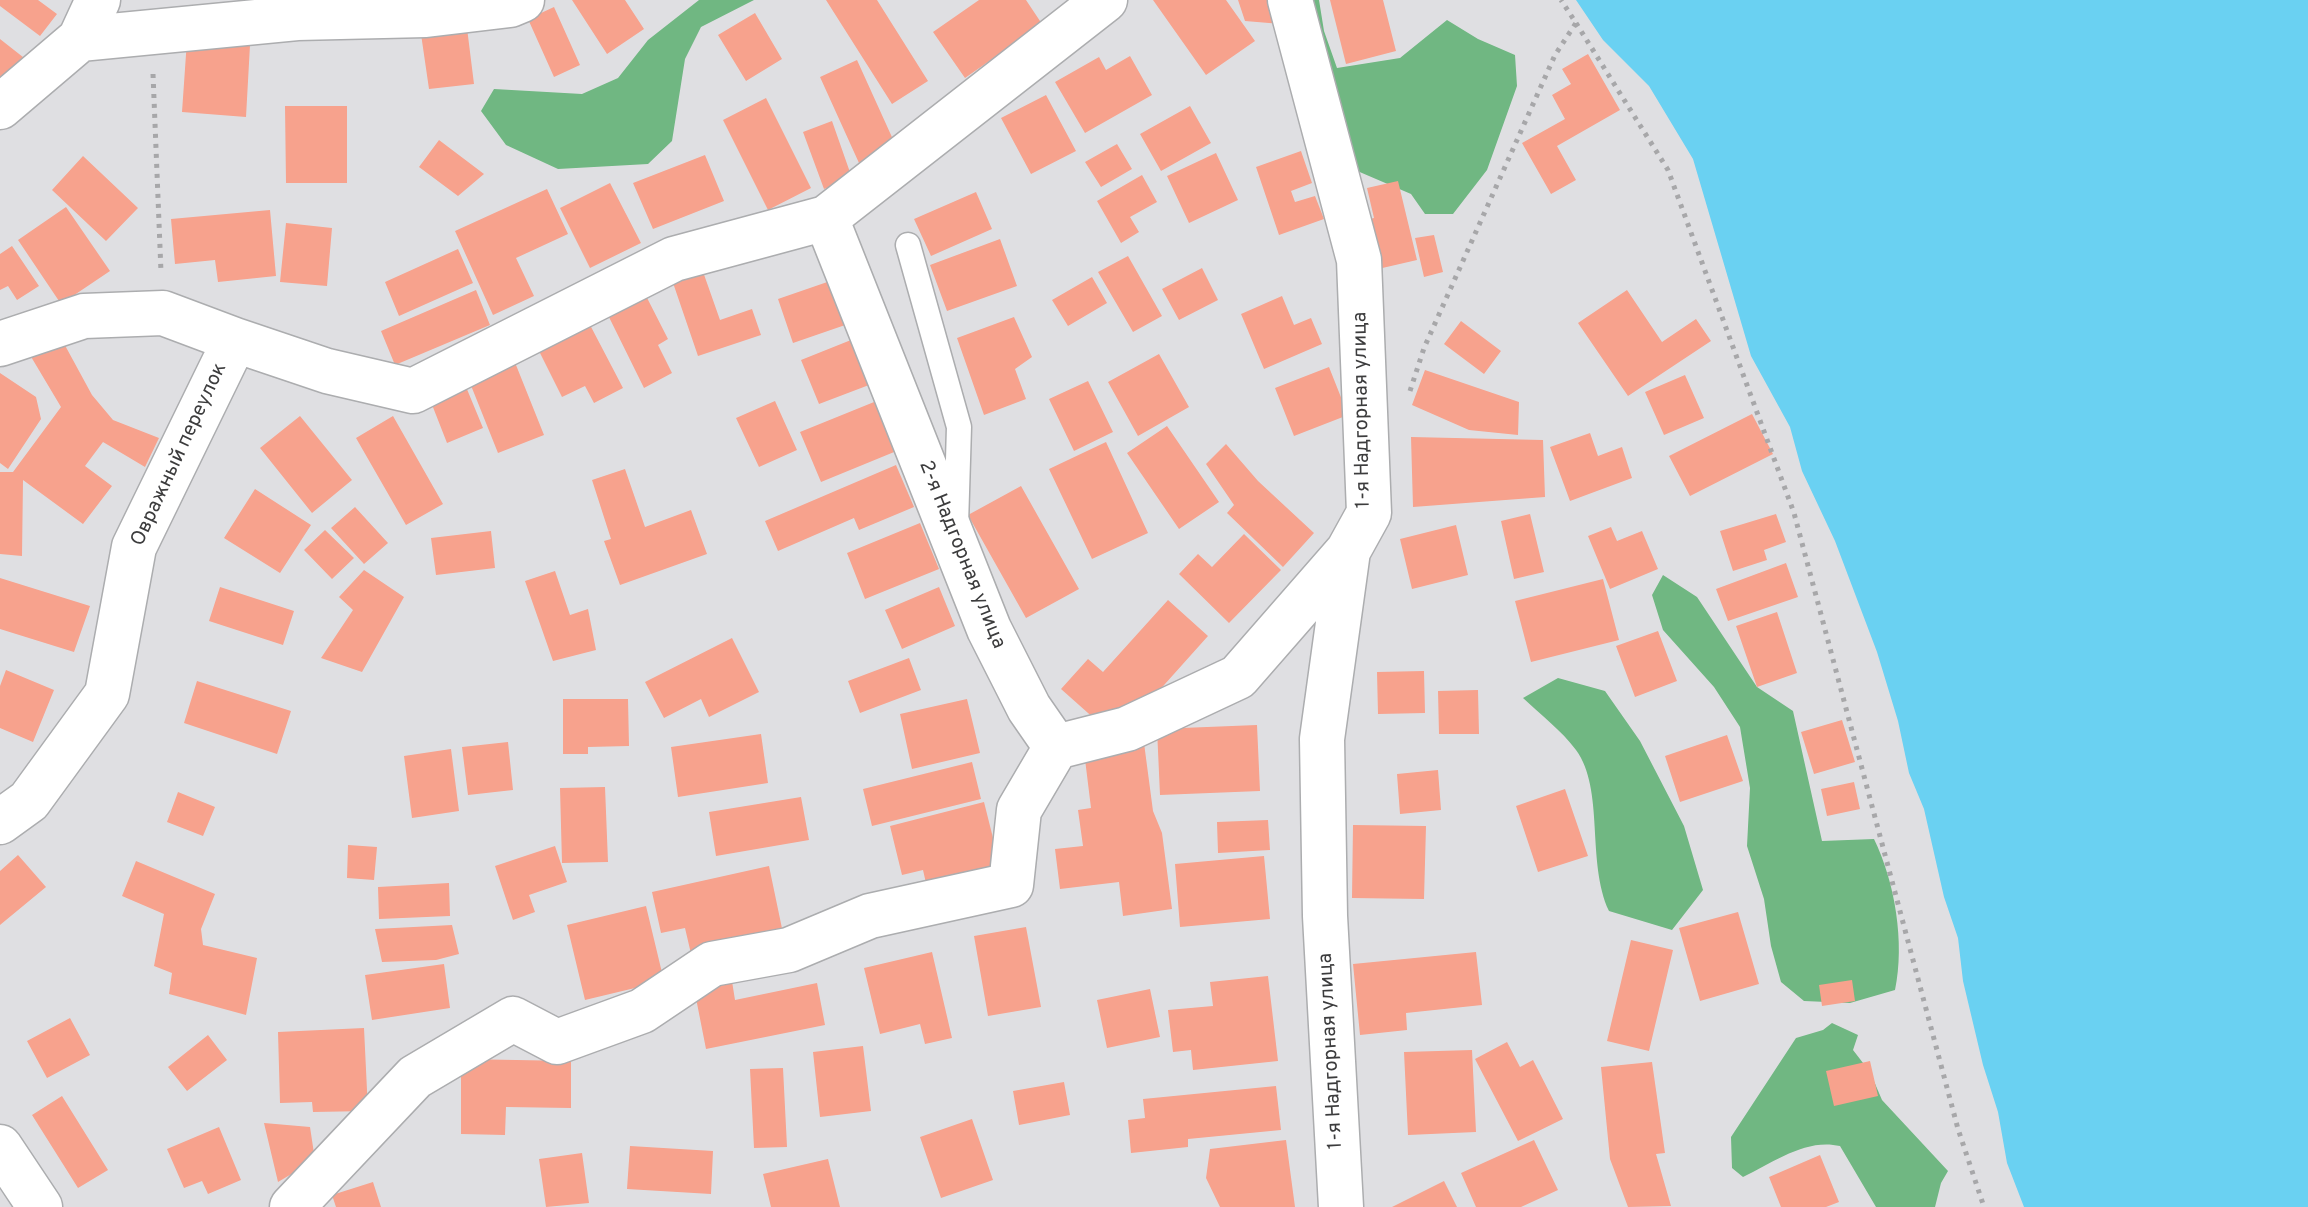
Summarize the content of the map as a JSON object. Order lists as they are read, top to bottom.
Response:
{
  "streets": {
    "street": ["1-я Надгорная улица", "Овражный переулок", "2-я Надгорная улица"]
  }
}
